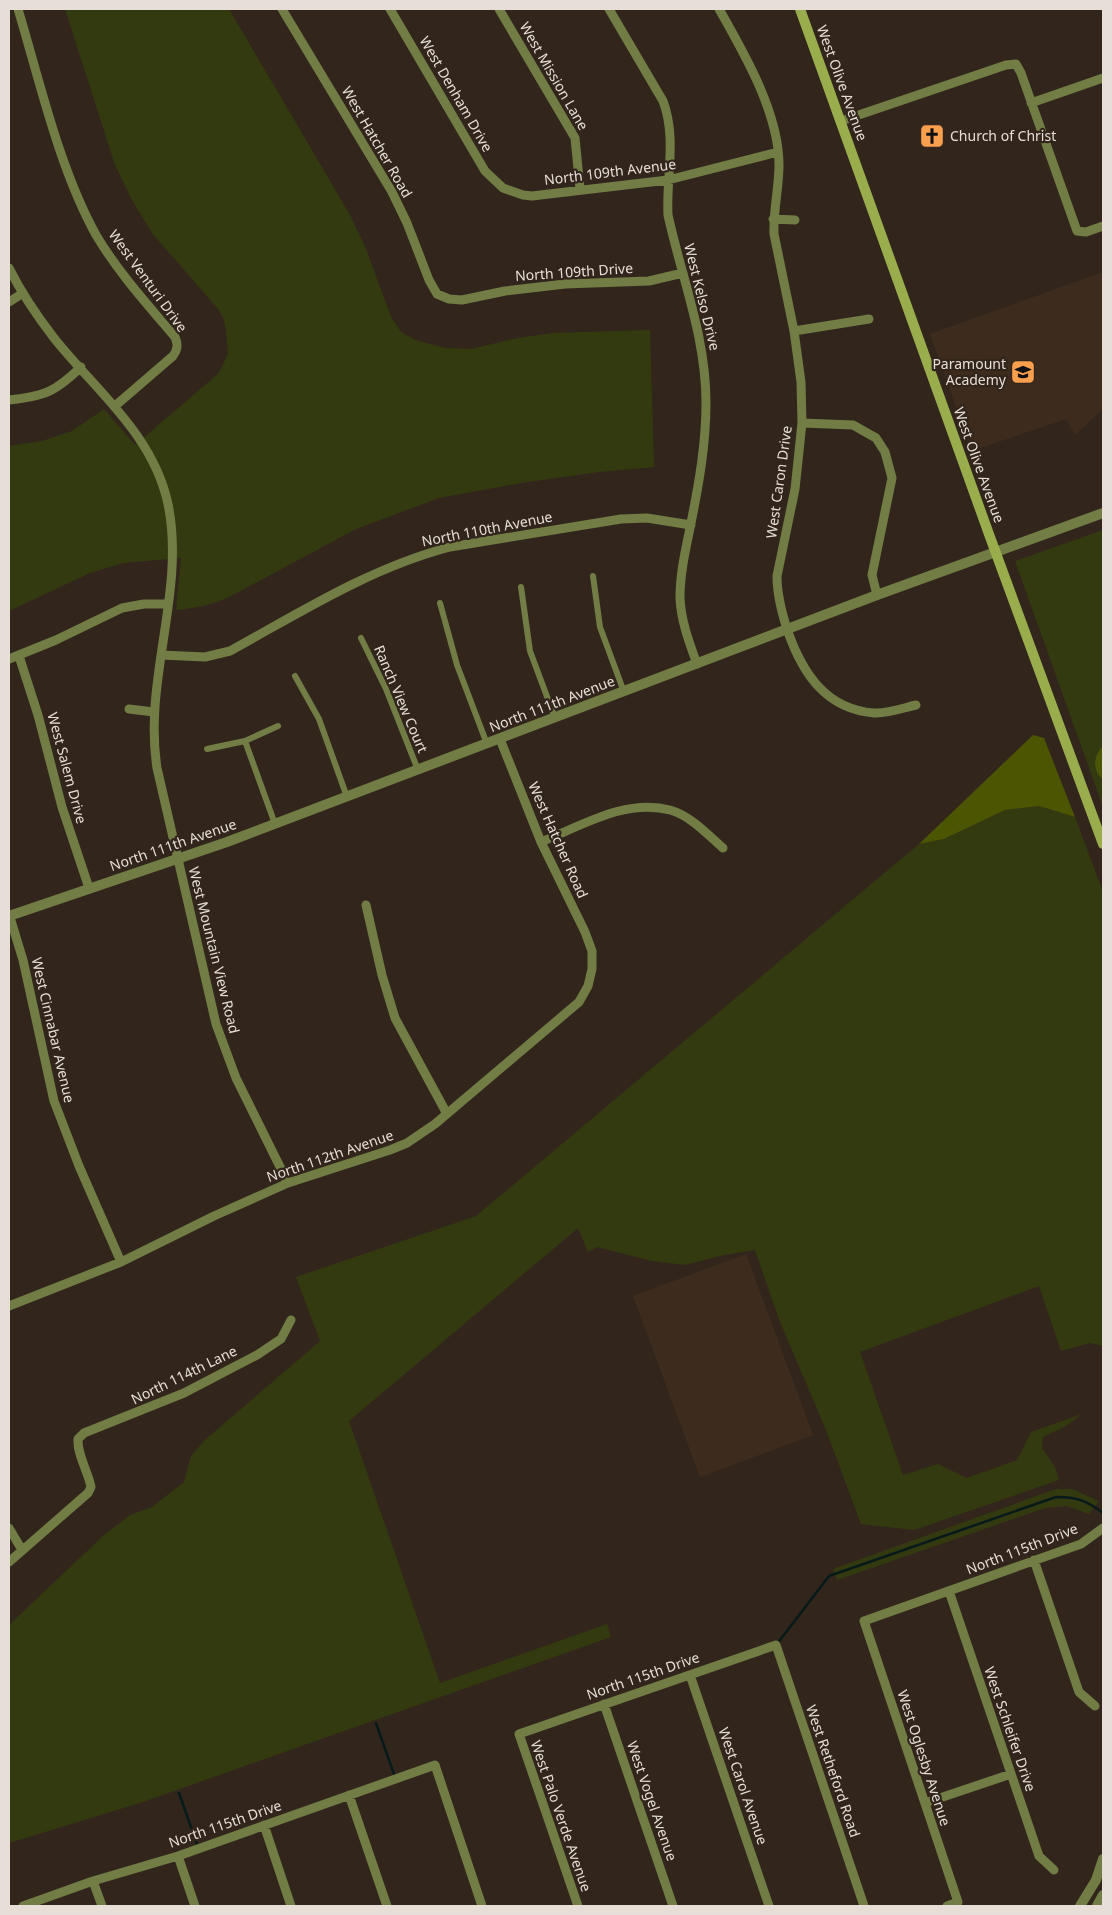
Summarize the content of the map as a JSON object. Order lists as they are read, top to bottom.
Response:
{
  "streets": {
    "main road": ["West Olive Avenue"],
    "street": [
      "West Mission Lane",
      "West Denham Drive",
      "West Hatcher Road",
      "North 109th Avenue",
      "North 109th Drive",
      "West Venturi Drive",
      "West Kelso Drive",
      "West Caron Drive",
      "North 110th Avenue",
      "Ranch View Court",
      "North 111th Avenue",
      "West Salem Drive",
      "West Mountain View Road",
      "West Cinnabar Avenue",
      "North 112th Avenue",
      "North 114th Lane",
      "North 115th Drive",
      "West Schleifer Drive",
      "West Oglesby Avenue",
      "West Retheford Road",
      "West Carol Avenue",
      "West Vogel Avenue",
      "West Palo Verde Avenue"
    ]
  },
  "crossings": [
    ["West Mission Lane", "North 109th Avenue"],
    ["West Olive Avenue", "North 111th Avenue"],
    ["West Denham Drive", "North 109th Avenue"],
    ["West Hatcher Road", "North 109th Drive"],
    ["West Hatcher Road", "North 111th Avenue"],
    ["West Hatcher Road", "North 112th Avenue"],
    ["North 109th Avenue", "West Kelso Drive"],
    ["North 109th Avenue", "West Caron Drive"],
    ["North 109th Drive", "West Kelso Drive"],
    ["West Venturi Drive", "West Mountain View Road"],
    ["West Kelso Drive", "North 110th Avenue"],
    ["West Kelso Drive", "North 111th Avenue"],
    ["West Caron Drive", "North 111th Avenue"],
    ["North 110th Avenue", "West Mountain View Road"],
    ["Ranch View Court", "North 111th Avenue"],
    ["North 111th Avenue", "West Salem Drive"],
    ["North 111th Avenue", "West Mountain View Road"],
    ["North 111th Avenue", "West Cinnabar Avenue"],
    ["West Mountain View Road", "North 112th Avenue"],
    ["West Cinnabar Avenue", "North 112th Avenue"],
    ["North 115th Drive", "West Schleifer Drive"],
    ["North 115th Drive", "West Oglesby Avenue"],
    ["North 115th Drive", "West Retheford Road"],
    ["North 115th Drive", "West Carol Avenue"],
    ["North 115th Drive", "West Vogel Avenue"],
    ["North 115th Drive", "West Palo Verde Avenue"]
  ],
  "places": {
    "church": ["Church of Christ"],
    "school or university": ["Paramount Academy"]
  }
}
